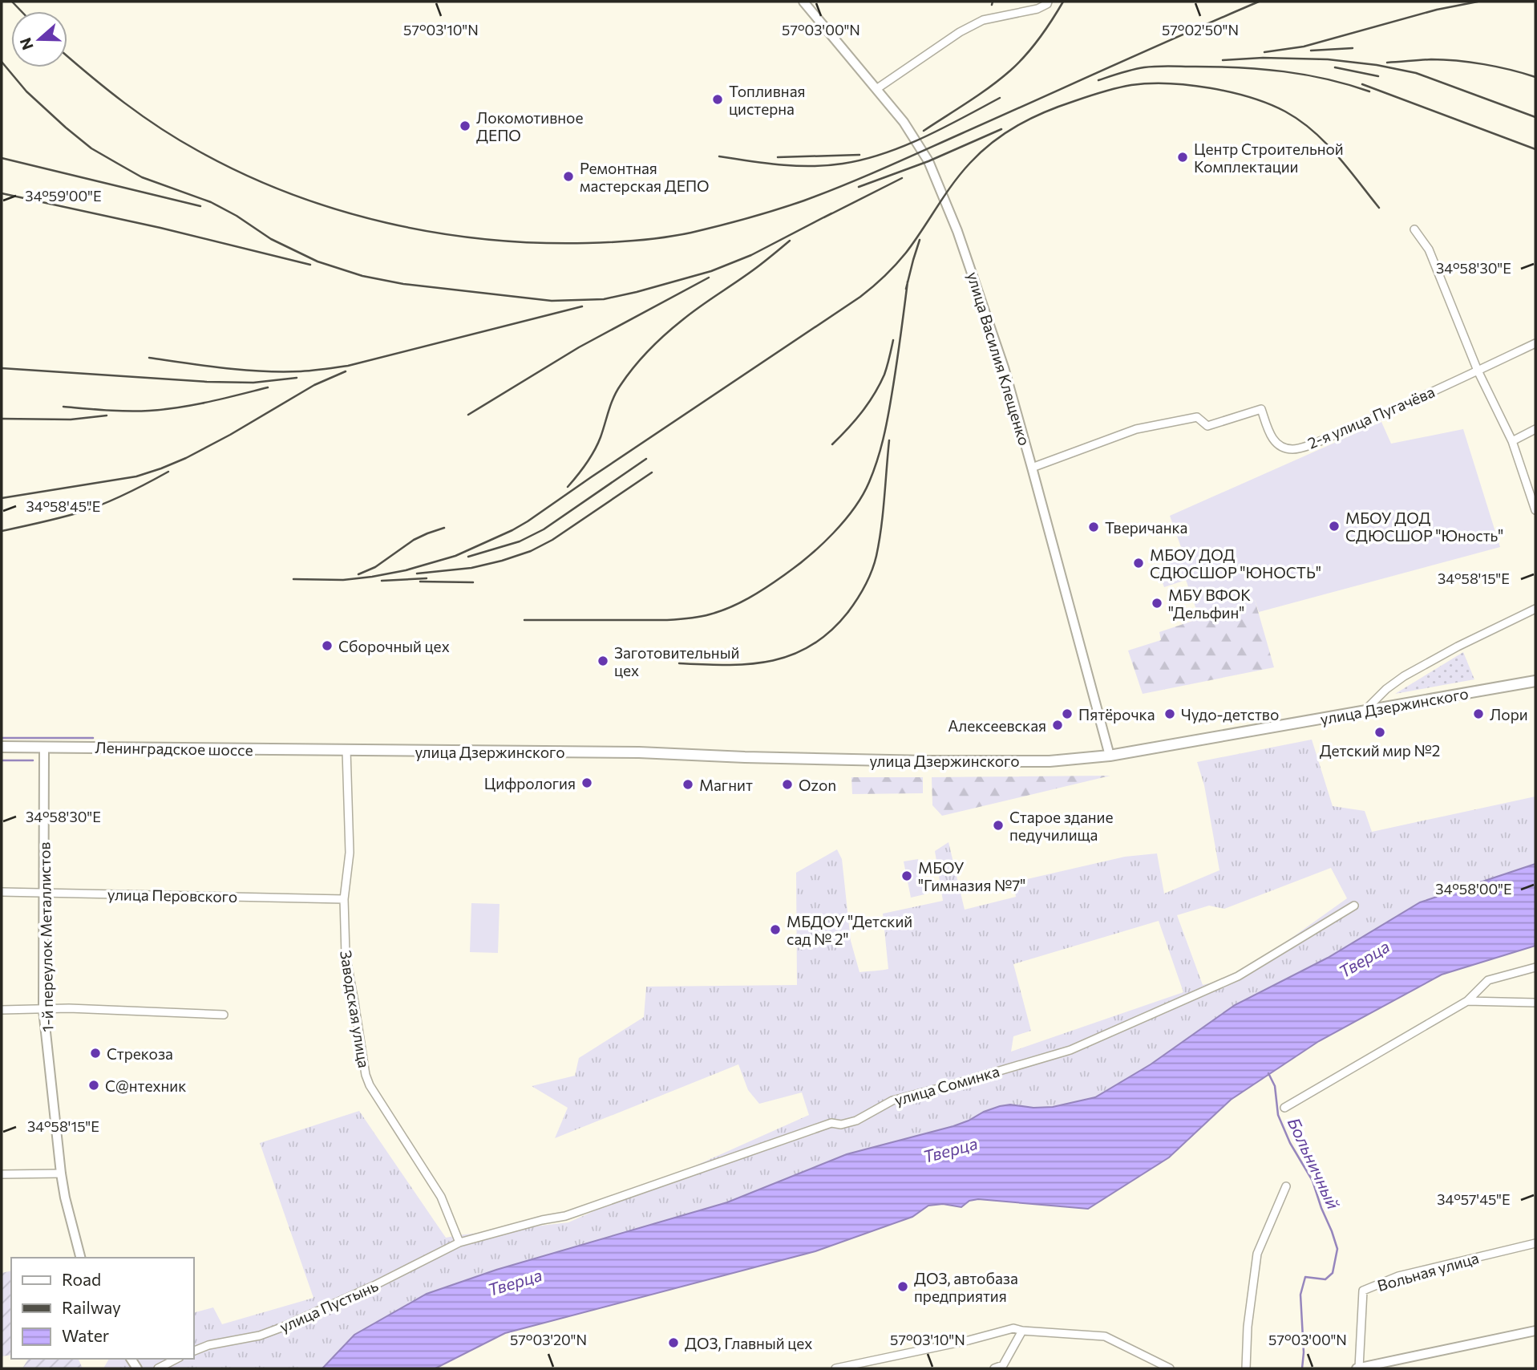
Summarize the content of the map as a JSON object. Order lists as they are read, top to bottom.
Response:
{
  "streets": {
    "main road": ["улица Дзержинского", "Ленинградское шоссе"],
    "street": [
      "улица Василия Клещенко",
      "2-я улица Пугачёва",
      "улица Перовского",
      "1-й переулок Металлистов",
      "Заводская улица",
      "улица Соминка",
      "Вольная улица",
      "улица Пустынь"
    ]
  },
  "crossings": [
    ["улица Василия Клещенко", "2-я улица Пугачёва"],
    ["улица Василия Клещенко", "улица Дзержинского"],
    ["улица Дзержинского", "Ленинградское шоссе"],
    ["улица Дзержинского", "Заводская улица"],
    ["Ленинградское шоссе", "1-й переулок Металлистов"],
    ["Ленинградское шоссе", "Заводская улица"],
    ["улица Перовского", "1-й переулок Металлистов"],
    ["улица Перовского", "Заводская улица"],
    ["Заводская улица", "улица Соминка"],
    ["Заводская улица", "улица Пустынь"],
    ["улица Соминка", "улица Пустынь"]
  ],
  "water": ["Тверца", "Больничный"],
  "places": [
    "Топливная цистерна",
    "Локомотивное ДЕПО",
    "Центр Строительной Комплектации",
    "Ремонтная мастерская ДЕПО",
    "МБОУ ДОД СДЮСШОР \"Юность\"",
    "Тверичанка",
    "МБОУ ДОД СДЮСШОР \"ЮНОСТЬ\"",
    "МБУ ВФОК \"Дельфин\"",
    "Сборочный цех",
    "Заготовительный цех",
    "Пятёрочка",
    "Чудо-детство",
    "Лори",
    "Алексеевская",
    "Детский мир №2",
    "Цифрология",
    "Магнит",
    "Ozon",
    "Старое здание педучилища",
    "МБОУ \"Гимназия №7\"",
    "МБДОУ \"Детский сад № 2\"",
    "Стрекоза",
    "С@нтехник",
    "ДОЗ, автобаза предприятия",
    "ДОЗ, Главный цех"
  ],
  "legend": ["Road", "Railway", "Water"],
  "north": "left",
  "coordinates": [
    "57°03'10\"N",
    "57°03'00\"N",
    "57°02'50\"N",
    "34°59'00\"E",
    "34°58'30\"E",
    "34°58'45\"E",
    "34°58'15\"E",
    "34°58'00\"E",
    "34°57'45\"E",
    "57°03'20\"N"
  ]
}
